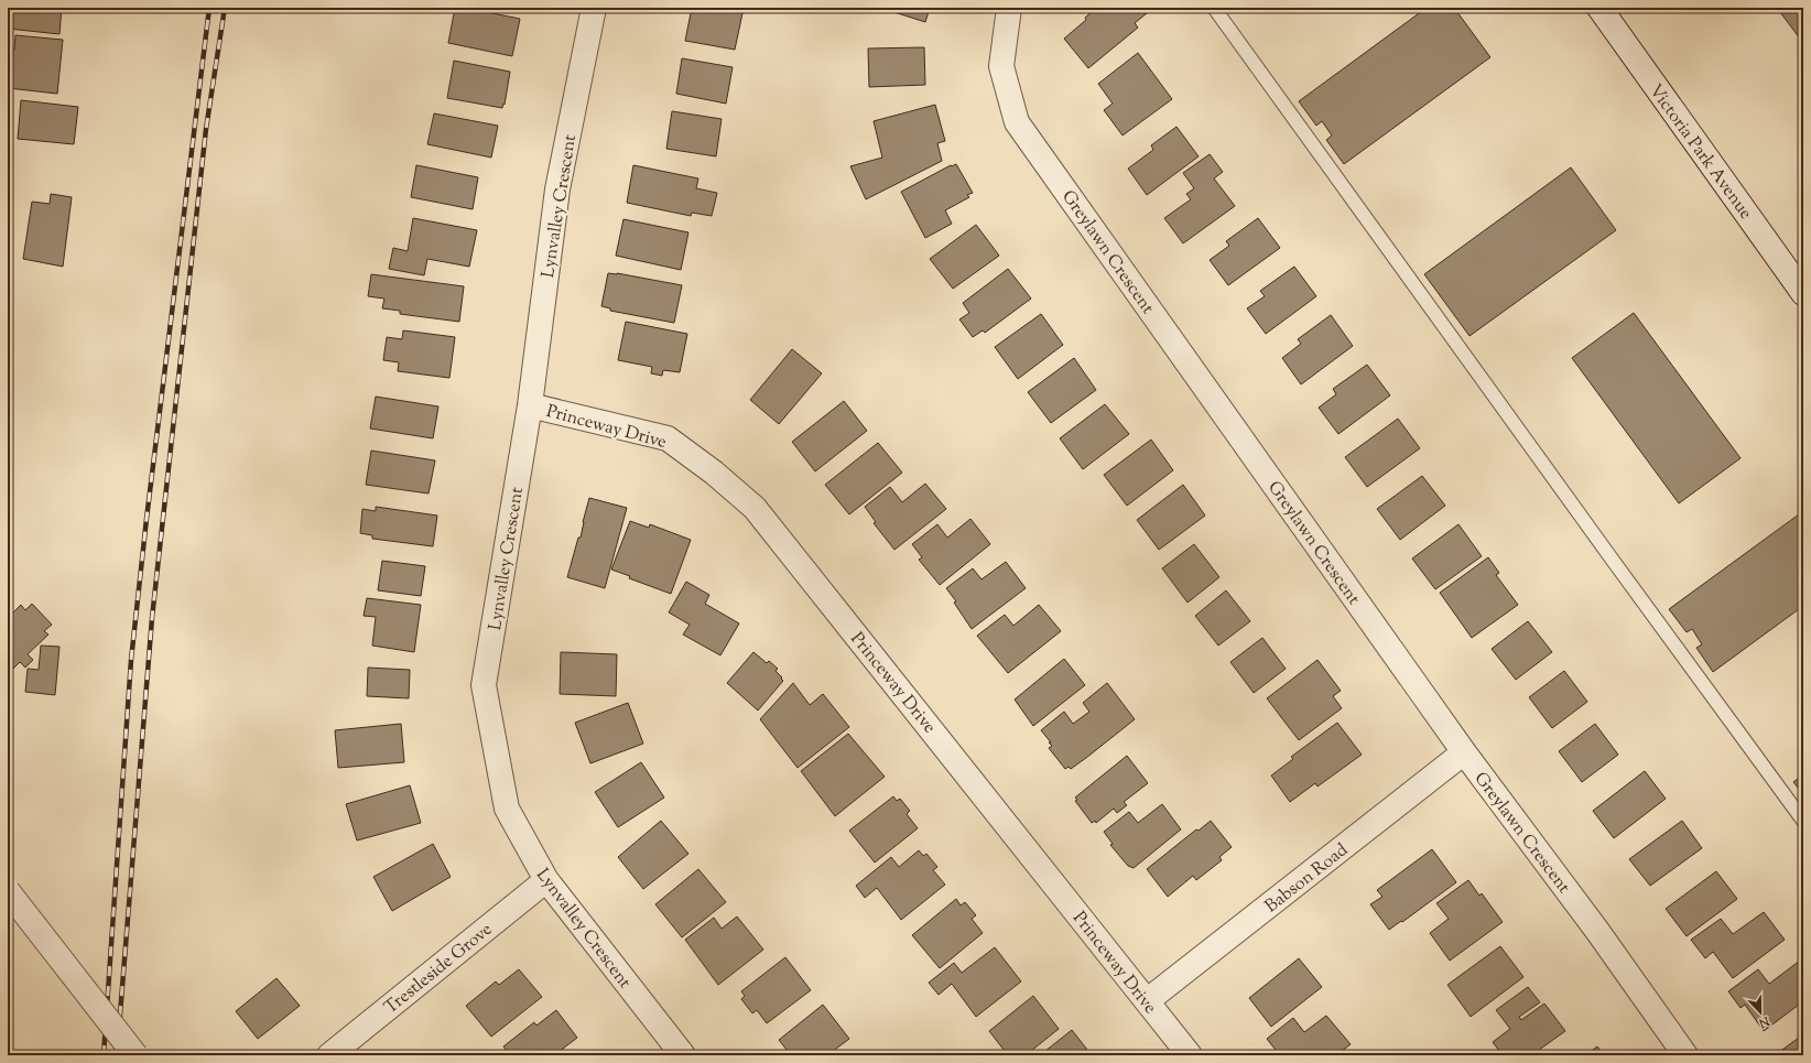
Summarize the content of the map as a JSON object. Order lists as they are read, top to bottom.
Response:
{
  "streets": {
    "street": [
      "Victoria Park Avenue",
      "Lynvalley Crescent",
      "Greylawn Crescent",
      "Princeway Drive",
      "Babson Road",
      "Trestleside Grove"
    ]
  },
  "crossings": [
    ["Lynvalley Crescent", "Princeway Drive"],
    ["Lynvalley Crescent", "Trestleside Grove"],
    ["Greylawn Crescent", "Babson Road"],
    ["Princeway Drive", "Babson Road"]
  ],
  "north": "bottom"
}
